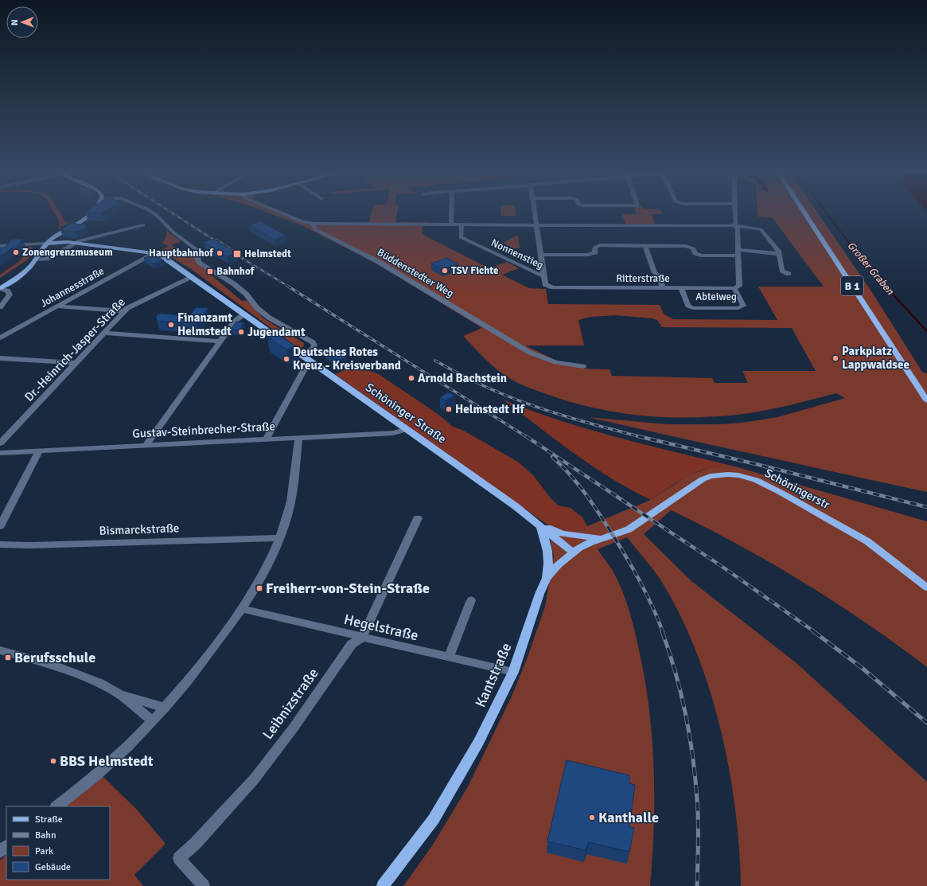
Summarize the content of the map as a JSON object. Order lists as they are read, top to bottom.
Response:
{
  "streets": {
    "main road": [
      "B 1",
      "Schöninger Straße",
      "Schöningerstr",
      "Kantstraße"
    ],
    "street": [
      "Nonnenstieg",
      "Büddenstedter Weg",
      "Ritterstraße",
      "Johannesstraße",
      "Abteiweg",
      "Dr.-Heinrich-Jasper-Straße",
      "Gustav-Steinbrecher-Straße",
      "Bismarckstraße",
      "Hegelstraße",
      "Leibnizstraße"
    ]
  },
  "crossings": [
    ["Nonnenstieg", "Ritterstraße"],
    ["Ritterstraße", "Abteiweg"],
    ["Johannesstraße", "Schöninger Straße"],
    ["Dr.-Heinrich-Jasper-Straße", "Schöninger Straße"],
    ["Schöninger Straße", "Gustav-Steinbrecher-Straße"],
    ["Schöninger Straße", "Kantstraße"],
    ["Schöningerstr", "Kantstraße"],
    ["Hegelstraße", "Kantstraße"],
    ["Hegelstraße", "Leibnizstraße"]
  ],
  "water": ["Großer Graben"],
  "places": {
    "other": [
      "Zonengrenzmuseum",
      "Hauptbahnhof",
      "TSV Fichte",
      "Finanzamt Helmstedt",
      "Jugendamt",
      "Parkplatz Lappwaldsee",
      "Deutsches Rotes Kreuz - Kreisverband",
      "Arnold Bachstein",
      "Helmstedt Hf",
      "BBS Helmstedt",
      "Kanthalle"
    ],
    "transit": [
      "Helmstedt",
      "Bahnhof",
      "Freiherr-von-Stein-Straße",
      "Berufsschule"
    ]
  },
  "legend": [
    "Straße",
    "Bahn",
    "Park",
    "Gebäude"
  ],
  "north": "left"
}
